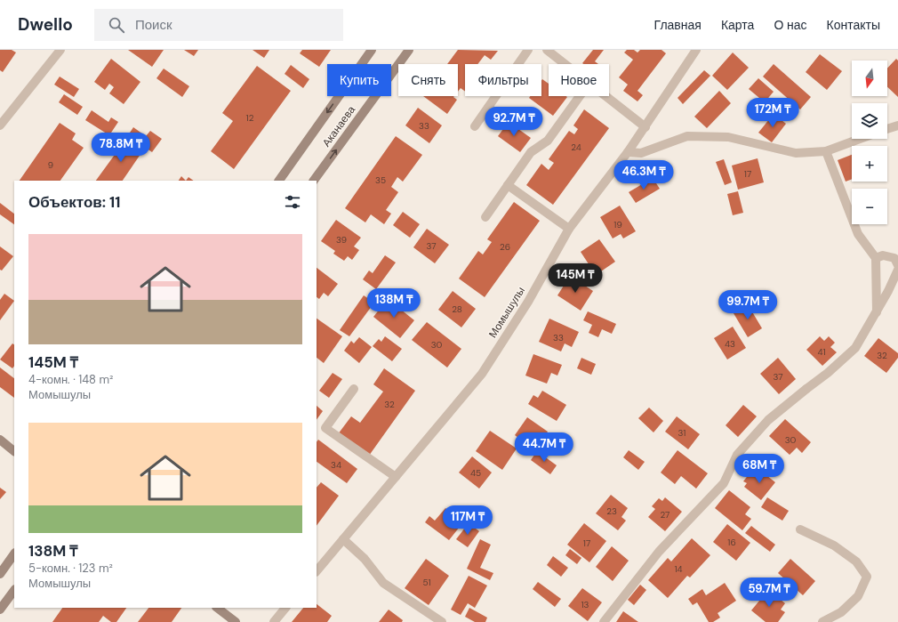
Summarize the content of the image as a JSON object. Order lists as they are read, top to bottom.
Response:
{
  "streets": {
    "street": ["Аканаева", "Момышулы"]
  },
  "house_numbers": [
    "12",
    "33",
    "24",
    "9",
    "17",
    "35",
    "19",
    "39",
    "37",
    "26",
    "28",
    "33",
    "43",
    "30",
    "41",
    "32",
    "37",
    "32",
    "31",
    "30",
    "34",
    "45",
    "23",
    "27",
    "16",
    "17",
    "14",
    "51",
    "13"
  ],
  "north": "bottom",
  "page": {
    "header": "Dwello",
    "search": "Поиск",
    "nav": [
      "Главная",
      "Карта",
      "О нас",
      "Контакты"
    ],
    "map_buttons": ["+", "−"],
    "chip": [
      "Купить",
      "Снять",
      "Фильтры",
      "Новое"
    ],
    "price": [
      "172M ₸",
      "92.7M ₸",
      "78.8M ₸",
      "46.3M ₸",
      "145M ₸",
      "138M ₸",
      "99.7M ₸",
      "44.7M ₸",
      "68M ₸",
      "117M ₸",
      "59.7M ₸"
    ],
    "heading": "Объектов: 11",
    "list": [
      {
        "name": "145M ₸",
        "note": "4-комн. · 148 m² · Момышулы"
      },
      {
        "name": "138M ₸",
        "note": "5-комн. · 123 m² · Момышулы"
      }
    ]
  }
}
